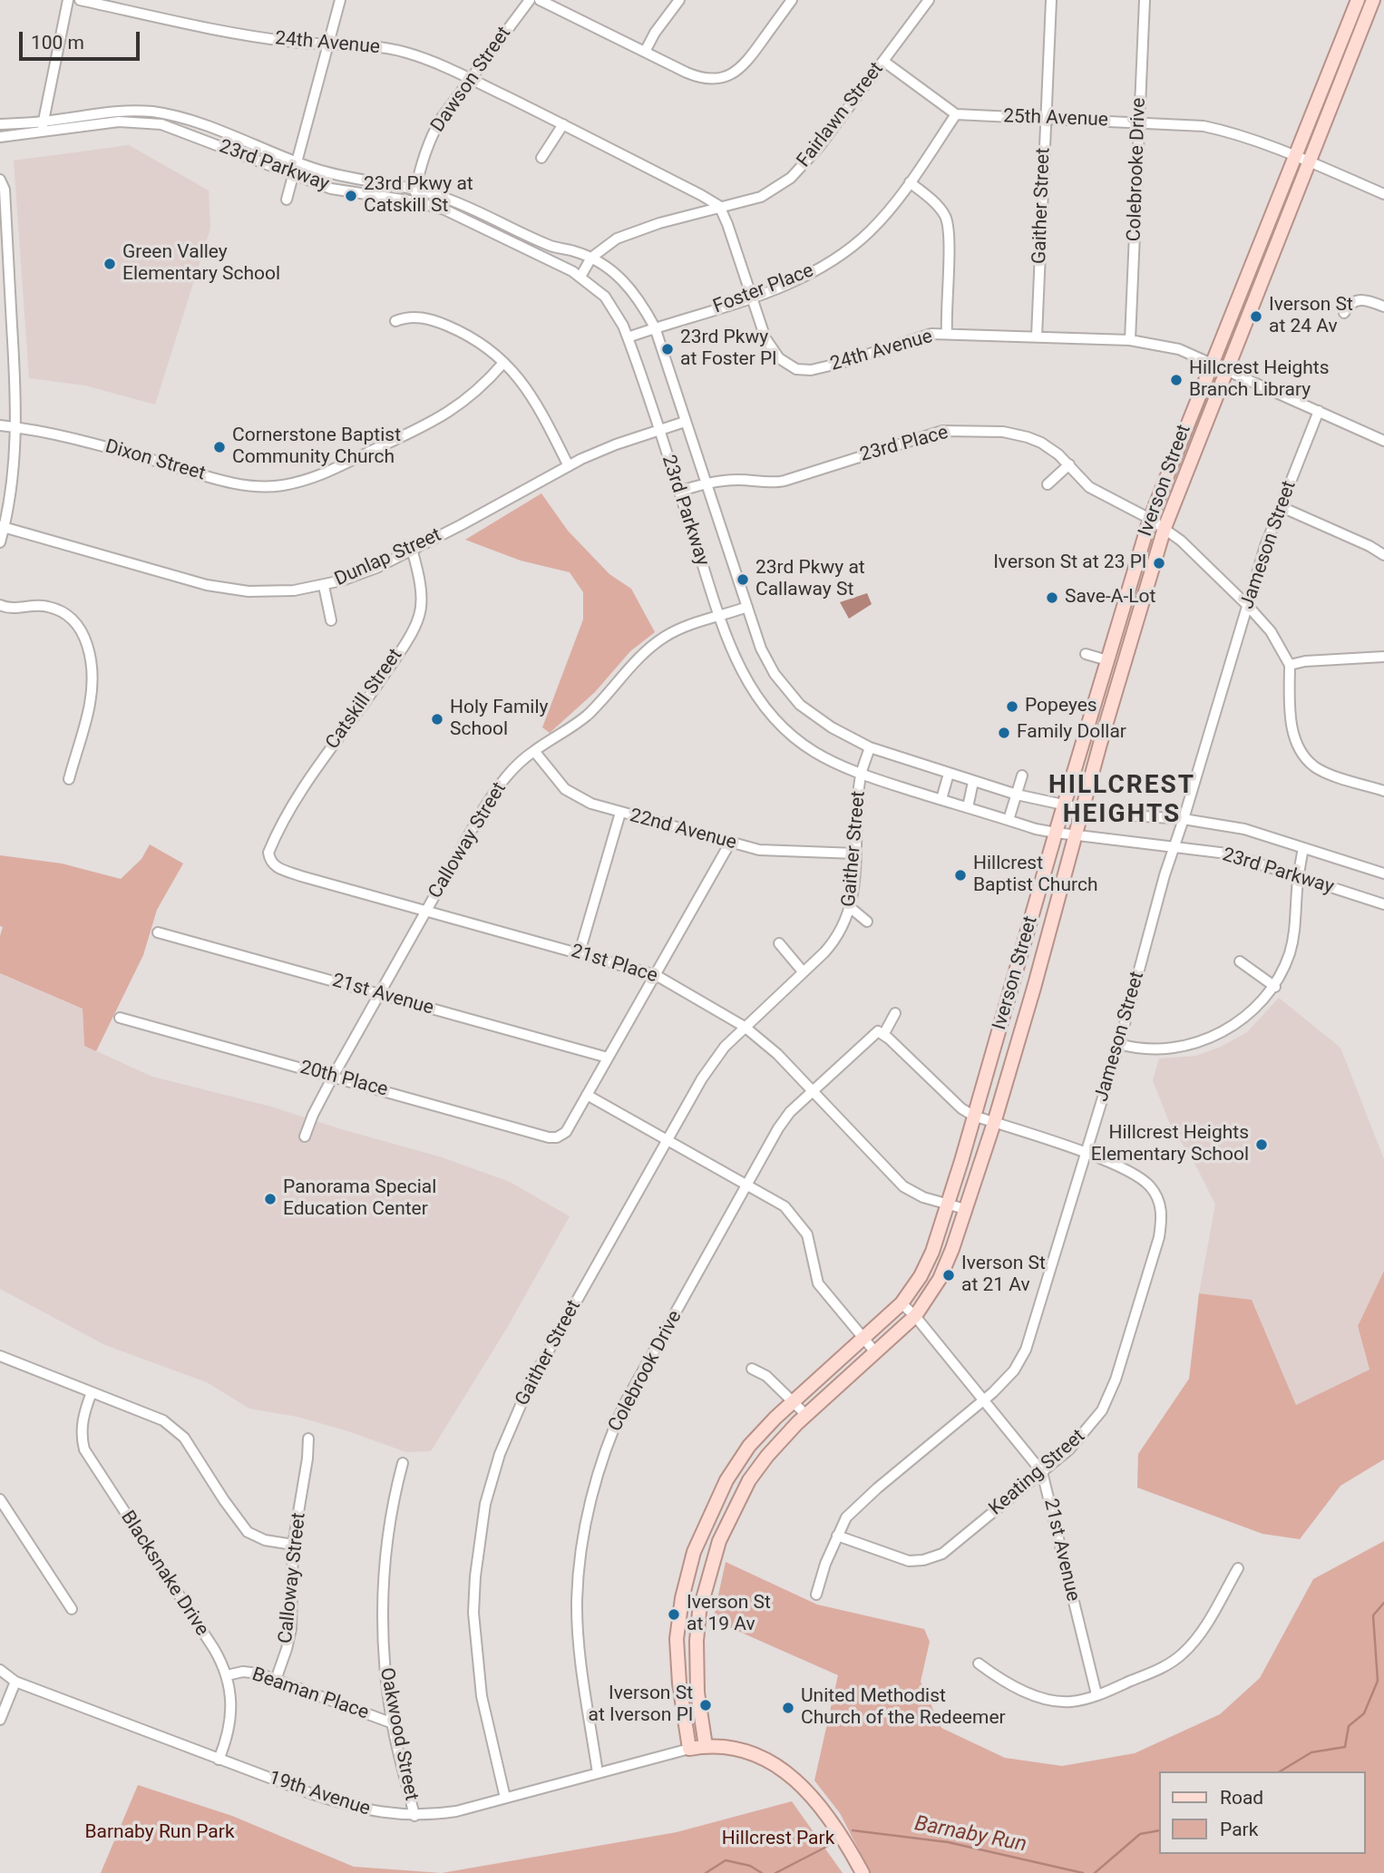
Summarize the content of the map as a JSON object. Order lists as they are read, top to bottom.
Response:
{
  "streets": {
    "main road": ["Iverson Street"],
    "street": [
      "24th Avenue",
      "Dawson Street",
      "Fairlawn Street",
      "25th Avenue",
      "23rd Parkway",
      "Colebrooke Drive",
      "Gaither Street",
      "Foster Place",
      "23rd Place",
      "Dixon Street",
      "Jameson Street",
      "Dunlap Street",
      "Catskill Street",
      "22nd Avenue",
      "Calloway Street",
      "21st Place",
      "21st Avenue",
      "20th Place",
      "Colebrook Drive",
      "Keating Street",
      "Blacksnake Drive",
      "Beaman Place",
      "Oakwood Street",
      "19th Avenue"
    ]
  },
  "crossings": [
    ["24th Avenue", "Dawson Street"],
    ["24th Avenue", "Fairlawn Street"],
    ["24th Avenue", "Colebrooke Drive"],
    ["24th Avenue", "Gaither Street"],
    ["24th Avenue", "Foster Place"],
    ["24th Avenue", "Iverson Street"],
    ["24th Avenue", "Jameson Street"],
    ["Dawson Street", "23rd Parkway"],
    ["Fairlawn Street", "23rd Parkway"],
    ["25th Avenue", "Colebrooke Drive"],
    ["25th Avenue", "Gaither Street"],
    ["25th Avenue", "Foster Place"],
    ["25th Avenue", "Iverson Street"],
    ["23rd Parkway", "Gaither Street"],
    ["23rd Parkway", "Foster Place"],
    ["23rd Parkway", "23rd Place"],
    ["23rd Parkway", "Iverson Street"],
    ["23rd Parkway", "Jameson Street"],
    ["23rd Parkway", "Dunlap Street"],
    ["23rd Parkway", "Calloway Street"],
    ["Gaither Street", "22nd Avenue"],
    ["Gaither Street", "21st Place"],
    ["Gaither Street", "19th Avenue"],
    ["23rd Place", "Iverson Street"],
    ["23rd Place", "Jameson Street"],
    ["Iverson Street", "21st Place"],
    ["Iverson Street", "21st Avenue"],
    ["Iverson Street", "19th Avenue"],
    ["Jameson Street", "21st Avenue"],
    ["Jameson Street", "Keating Street"],
    ["Dunlap Street", "Catskill Street"],
    ["Catskill Street", "21st Place"],
    ["22nd Avenue", "Calloway Street"],
    ["Calloway Street", "21st Place"],
    ["Calloway Street", "21st Avenue"],
    ["Calloway Street", "20th Place"],
    ["Calloway Street", "Beaman Place"],
    ["21st Place", "Colebrook Drive"],
    ["21st Avenue", "Keating Street"],
    ["Colebrook Drive", "19th Avenue"],
    ["Blacksnake Drive", "Beaman Place"],
    ["Blacksnake Drive", "19th Avenue"],
    ["Beaman Place", "Oakwood Street"],
    ["Oakwood Street", "19th Avenue"]
  ],
  "districts": ["HILLCREST HEIGHTS"],
  "water": ["Barnaby Run"],
  "parks": ["Barnaby Run Park", "Hillcrest Park"],
  "places": [
    "23rd Pkwy at Catskill St",
    "Green Valley Elementary School",
    "Iverson St at 24 Av",
    "23rd Pkwy at Foster Pl",
    "Hillcrest Heights Branch Library",
    "Cornerstone Baptist Community Church",
    "Iverson St at 23 Pl",
    "23rd Pkwy at Callaway St",
    "Save-A-Lot",
    "Popeyes",
    "Holy Family School",
    "Family Dollar",
    "Hillcrest Baptist Church",
    "Hillcrest Heights Elementary School",
    "Panorama Special Education Center",
    "Iverson St at 21 Av",
    "Iverson St at 19 Av",
    "Iverson St at Iverson Pl",
    "United Methodist Church of the Redeemer"
  ],
  "legend": ["Road", "Park"],
  "scale_bar": "100 m"
}
